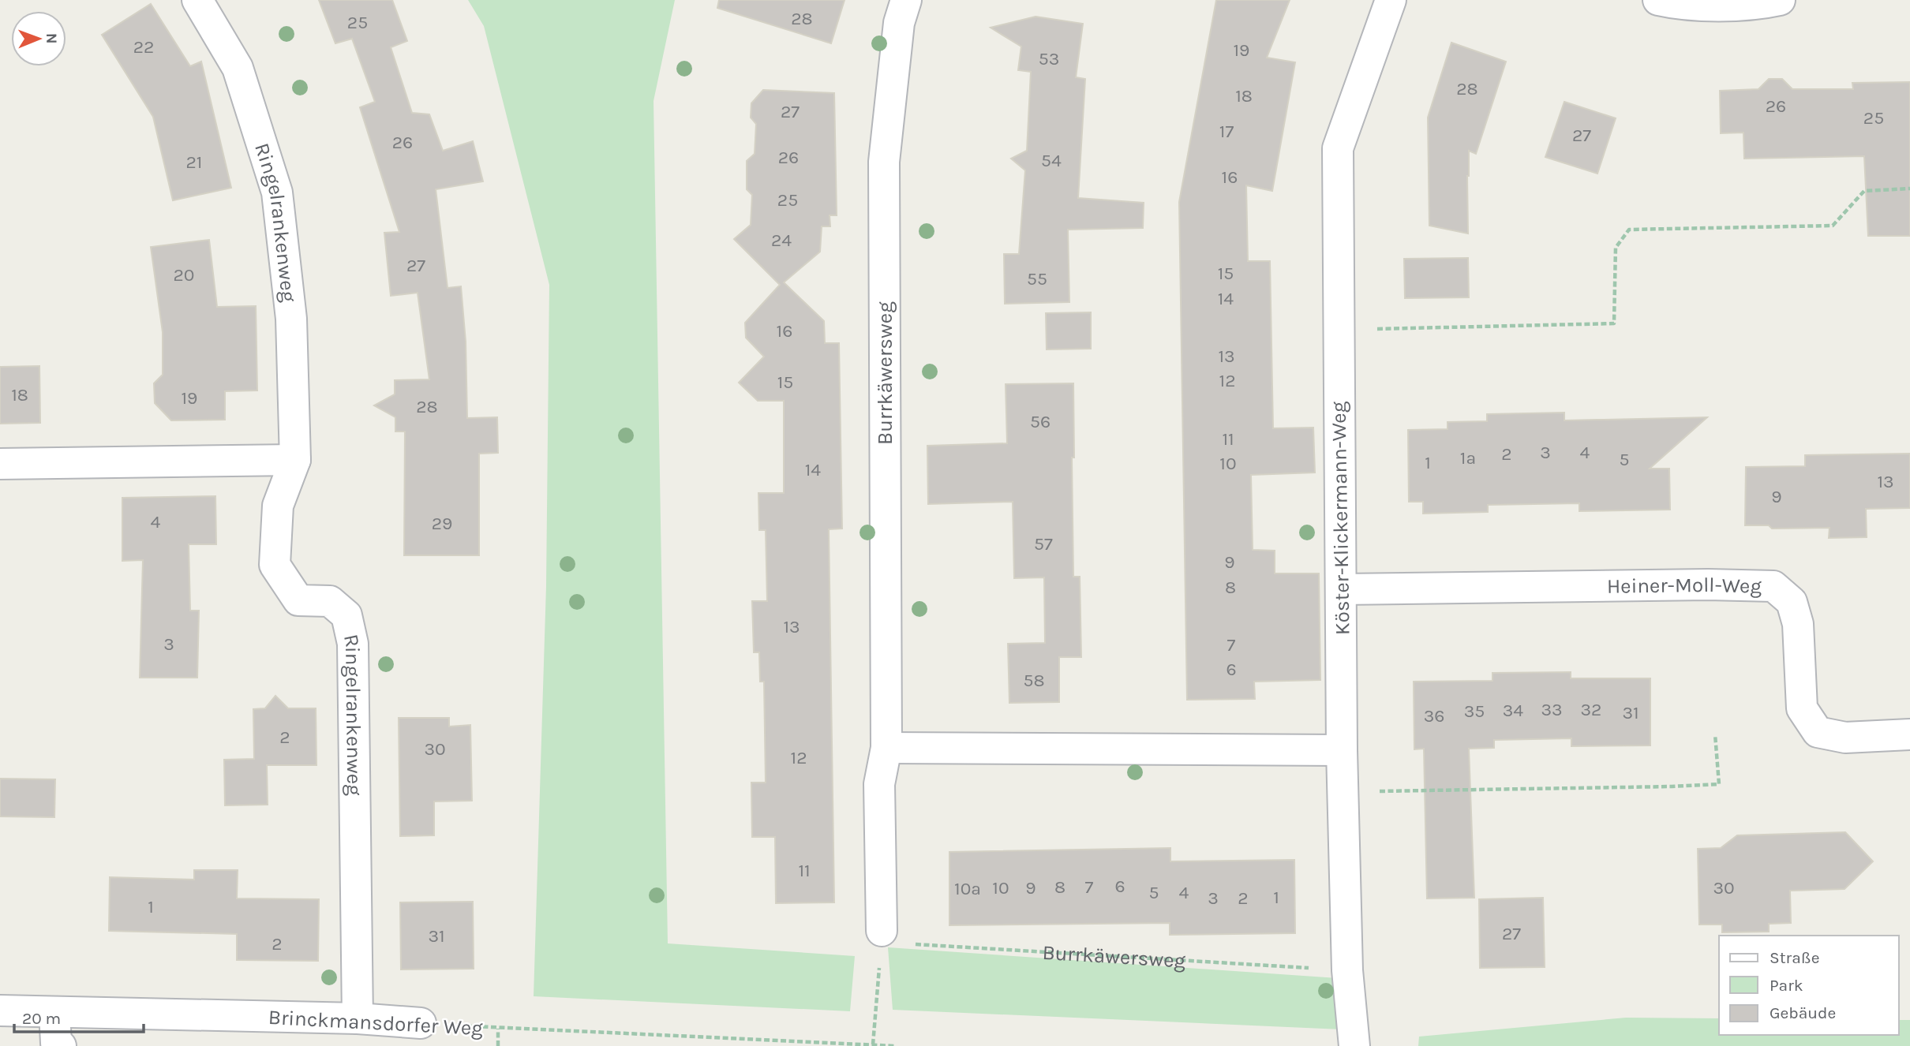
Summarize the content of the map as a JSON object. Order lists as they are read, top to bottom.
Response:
{
  "streets": {
    "street": [
      "Ringelrankenweg",
      "Burrkäwersweg",
      "Köster-Klickermann-Weg",
      "Heiner-Moll-Weg",
      "Brinckmansdorfer Weg"
    ]
  },
  "crossings": [
    ["Ringelrankenweg", "Brinckmansdorfer Weg"],
    ["Burrkäwersweg", "Köster-Klickermann-Weg"],
    ["Köster-Klickermann-Weg", "Heiner-Moll-Weg"]
  ],
  "house_numbers": [
    "28",
    "25",
    "22",
    "19",
    "53",
    "28",
    "18",
    "26",
    "27",
    "25",
    "17",
    "27",
    "26",
    "26",
    "54",
    "21",
    "16",
    "25",
    "24",
    "27",
    "15",
    "20",
    "55",
    "14",
    "16",
    "13",
    "12",
    "15",
    "18",
    "19",
    "28",
    "56",
    "11",
    "3",
    "4",
    "2",
    "1a",
    "5",
    "1",
    "10",
    "14",
    "13",
    "9",
    "4",
    "29",
    "57",
    "9",
    "8",
    "13",
    "3",
    "7",
    "6",
    "58",
    "33",
    "32",
    "34",
    "35",
    "31",
    "36",
    "2",
    "30",
    "12",
    "11",
    "6",
    "8",
    "7",
    "10",
    "9",
    "30",
    "10a",
    "5",
    "4",
    "1",
    "3",
    "2",
    "1",
    "27",
    "31",
    "2"
  ],
  "legend": ["Straße", "Park", "Gebäude"],
  "scale_bar": "20 m",
  "north": "right"
}
